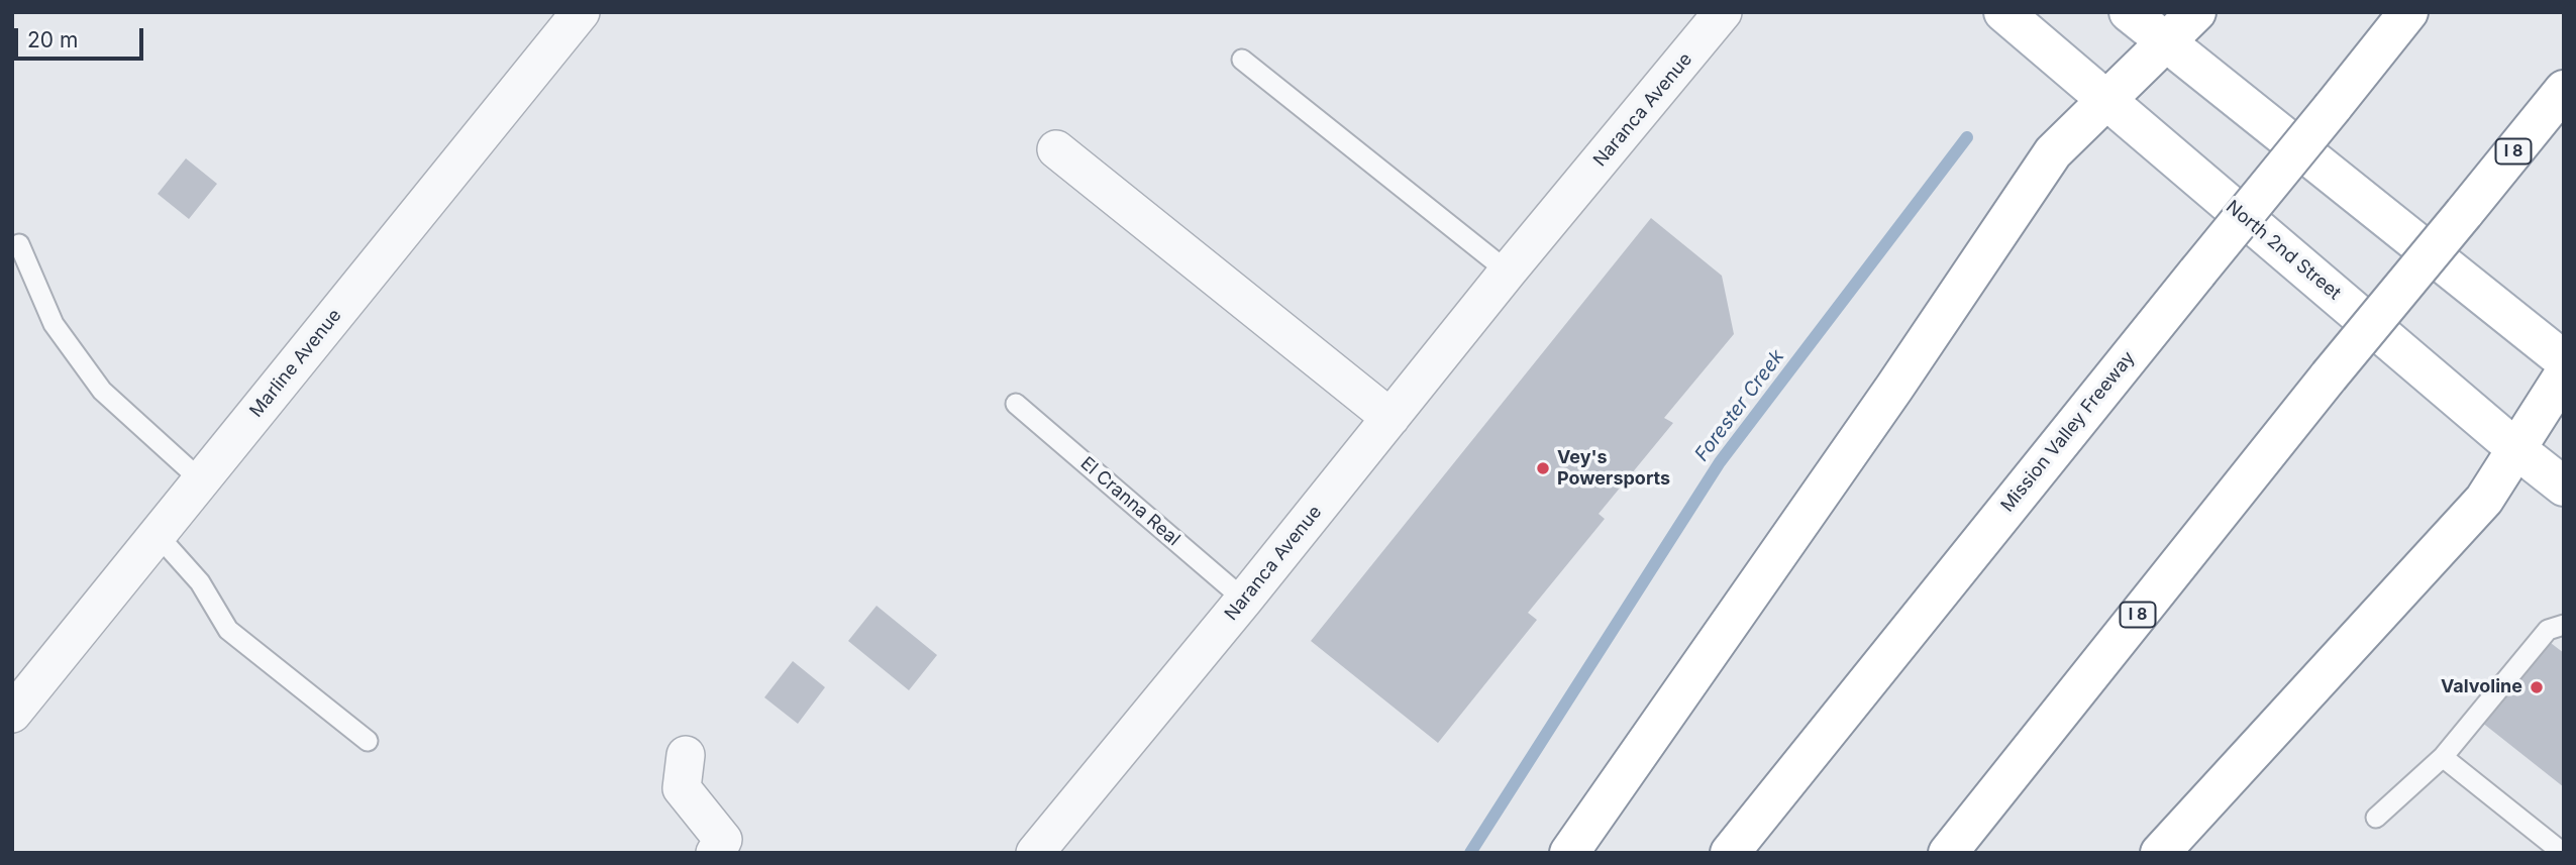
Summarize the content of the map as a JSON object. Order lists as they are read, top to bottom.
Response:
{
  "streets": {
    "main road": ["I 8", "North 2nd Street", "Mission Valley Freeway"],
    "street": ["Naranca Avenue", "Marline Avenue"],
    "lane": ["El Cranna Real"]
  },
  "crossings": [
    ["Naranca Avenue", "El Cranna Real"]
  ],
  "water": ["Forester Creek"],
  "places": ["Vey's Powersports", "Valvoline"],
  "scale_bar": "20 m"
}
